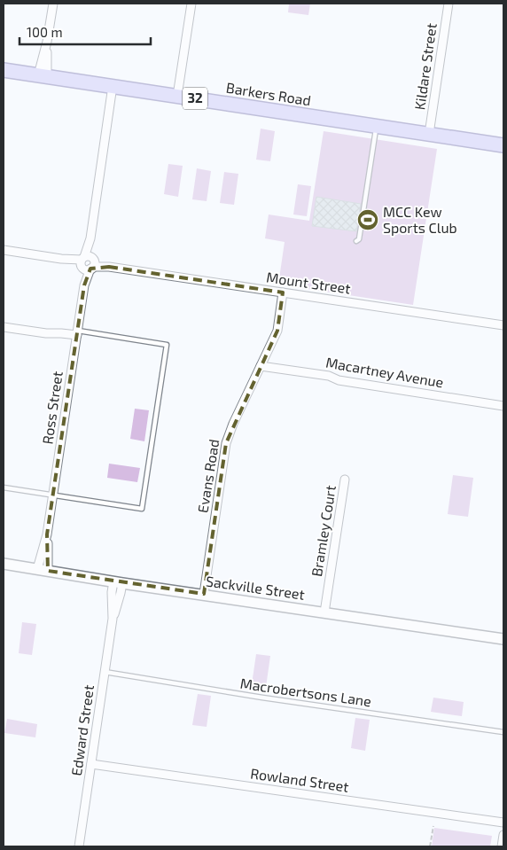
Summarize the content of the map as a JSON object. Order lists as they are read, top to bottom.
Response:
{
  "streets": {
    "main road": ["Barkers Road", "32"],
    "street": [
      "Kildare Street",
      "Mount Street",
      "Macartney Avenue",
      "Ross Street",
      "Evans Road",
      "Bramley Court",
      "Sackville Street",
      "Edward Street",
      "Rowland Street"
    ],
    "lane": ["Macrobertsons Lane"]
  },
  "crossings": [
    ["Kildare Street", "Barkers Road"],
    ["Barkers Road", "Ross Street"],
    ["Mount Street", "Ross Street"],
    ["Mount Street", "Evans Road"],
    ["Macartney Avenue", "Evans Road"],
    ["Ross Street", "Sackville Street"],
    ["Evans Road", "Sackville Street"],
    ["Bramley Court", "Sackville Street"],
    ["Sackville Street", "Edward Street"],
    ["Macrobertsons Lane", "Edward Street"],
    ["Edward Street", "Rowland Street"]
  ],
  "places": {
    "sports": ["MCC Kew Sports Club"]
  },
  "scale_bar": "100 m"
}
